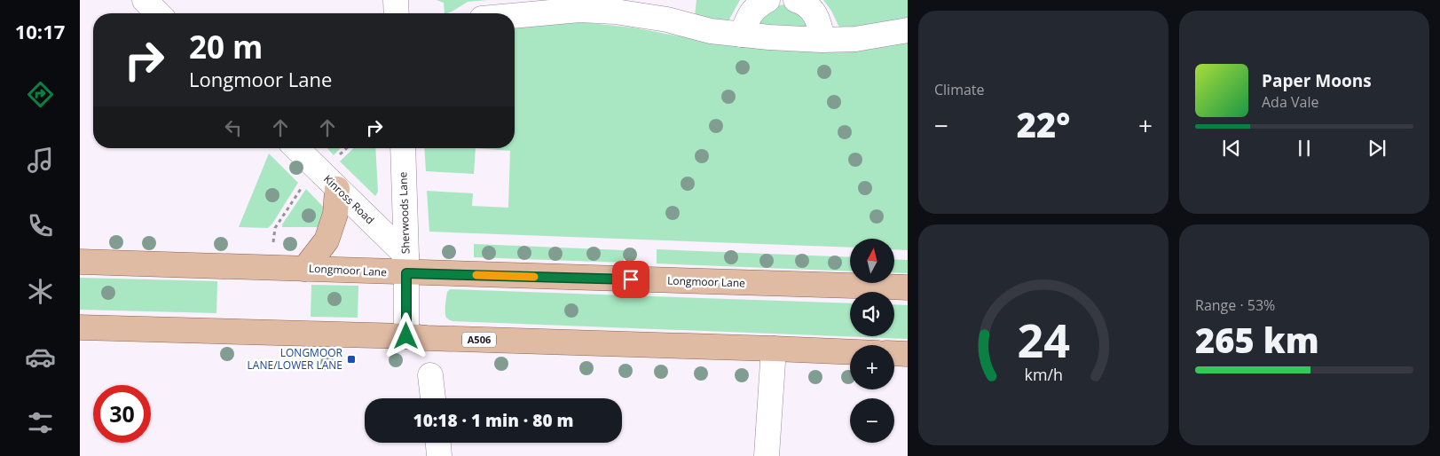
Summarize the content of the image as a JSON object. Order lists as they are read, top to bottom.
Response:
{
  "streets": {
    "main road": ["Longmoor Lane", "A506"],
    "street": ["Kinross Road", "Sherwoods Lane"]
  },
  "crossings": [
    ["Kinross Road", "Sherwoods Lane"],
    ["Kinross Road", "Longmoor Lane"],
    ["Sherwoods Lane", "Longmoor Lane"],
    ["Sherwoods Lane", "A506"]
  ],
  "places": {
    "transit": ["LONGMOOR LANE/LOWER LANE"]
  },
  "north": "top",
  "page": {
    "tabs": "10:17",
    "tile": [
      "Climate",
      ["Range · 53%", "265 km"]
    ],
    "turn": ["20 m", "Longmoor Lane"],
    "song": ["Paper Moons", "Ada Vale"],
    "heat": ["−", "22°", "+"],
    "map_buttons": ["+", "−"],
    "limit": "30",
    "trip": "10:18 · 1 min · 80 m",
    "gauge": ["24", "km/h"]
  }
}
